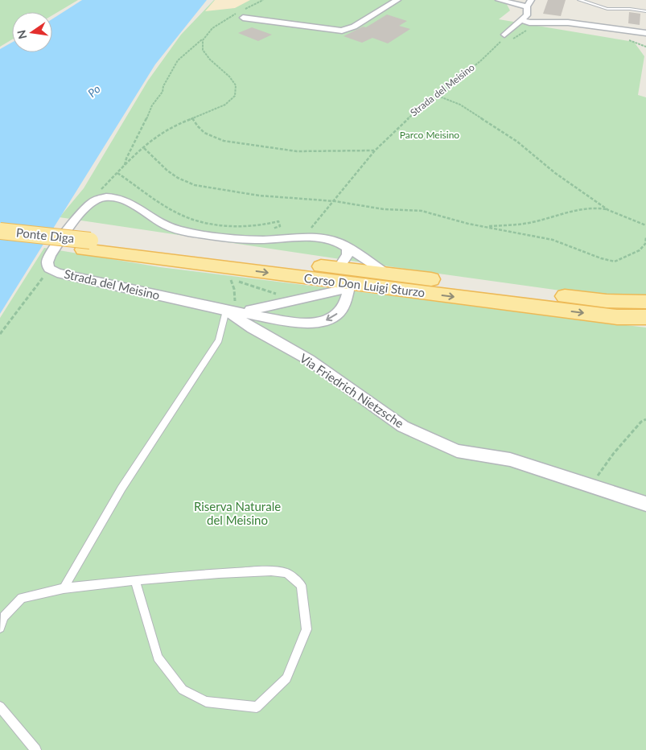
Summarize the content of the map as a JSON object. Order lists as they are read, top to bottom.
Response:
{
  "streets": {
    "main road": ["Ponte Diga", "Corso Don Luigi Sturzo"],
    "street": ["Strada del Meisino", "Via Friedrich Nietzsche"]
  },
  "crossings": [
    ["Strada del Meisino", "Corso Don Luigi Sturzo"],
    ["Strada del Meisino", "Via Friedrich Nietzsche"],
    ["Ponte Diga", "Corso Don Luigi Sturzo"]
  ],
  "water": ["Po"],
  "parks": ["Parco Meisino", "Riserva Naturale del Meisino"],
  "north": "left"
}
